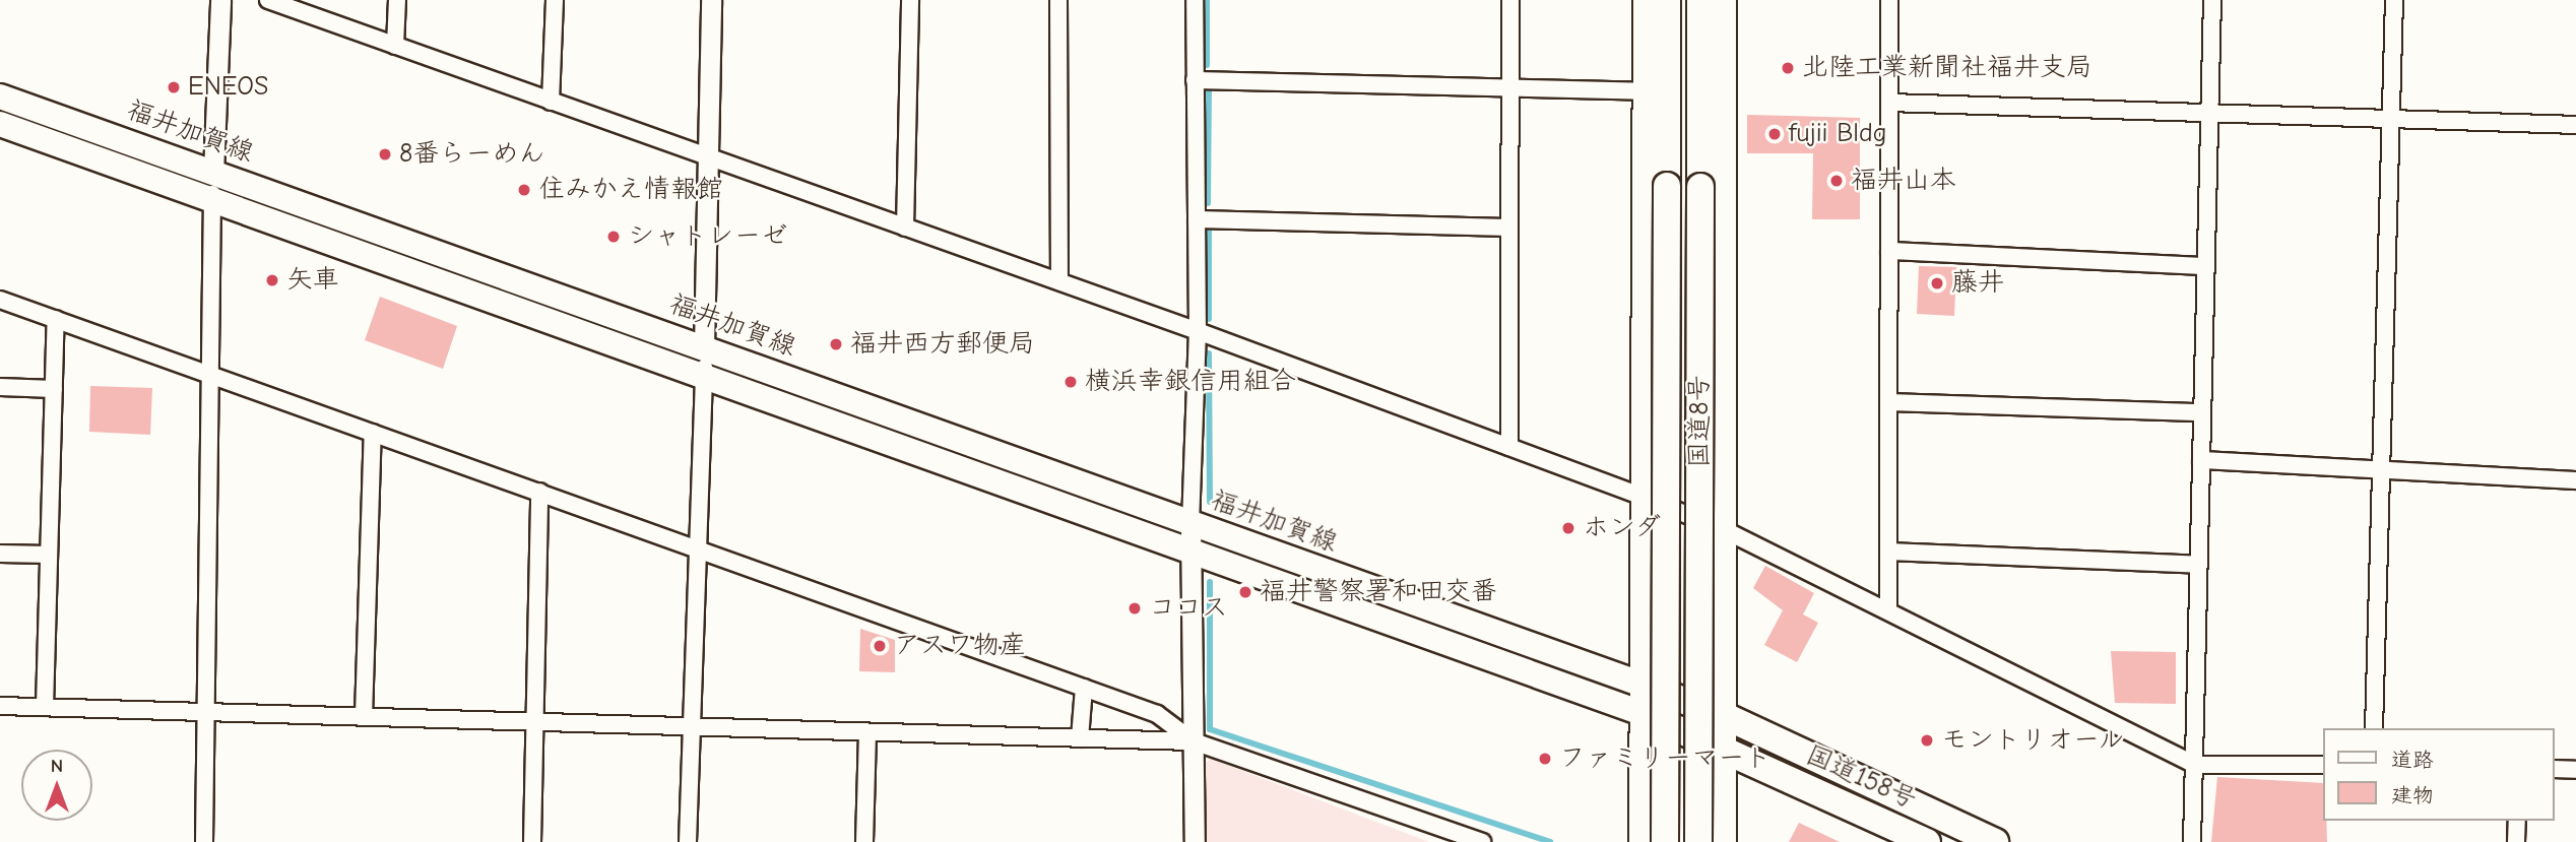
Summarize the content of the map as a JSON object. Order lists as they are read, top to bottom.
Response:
{
  "streets": {
    "highway": ["国道8号", "国道158号"],
    "main road": ["福井加賀線"]
  },
  "crossings": [
    ["福井加賀線", "国道158号"]
  ],
  "places": [
    "北陸工業新聞社福井支局",
    "ENEOS",
    "fujii Bldg",
    "8番らーめん",
    "福井山本",
    "住みかえ情報館",
    "シャトレーゼ",
    "矢車",
    "藤井",
    "福井西方郵便局",
    "横浜幸銀信用組合",
    "ホンダ",
    "福井警察署和田交番",
    "ココス",
    "アスワ物産",
    "モントリオール",
    "ファミリーマート"
  ],
  "legend": ["道路", "建物"],
  "north": "top"
}
